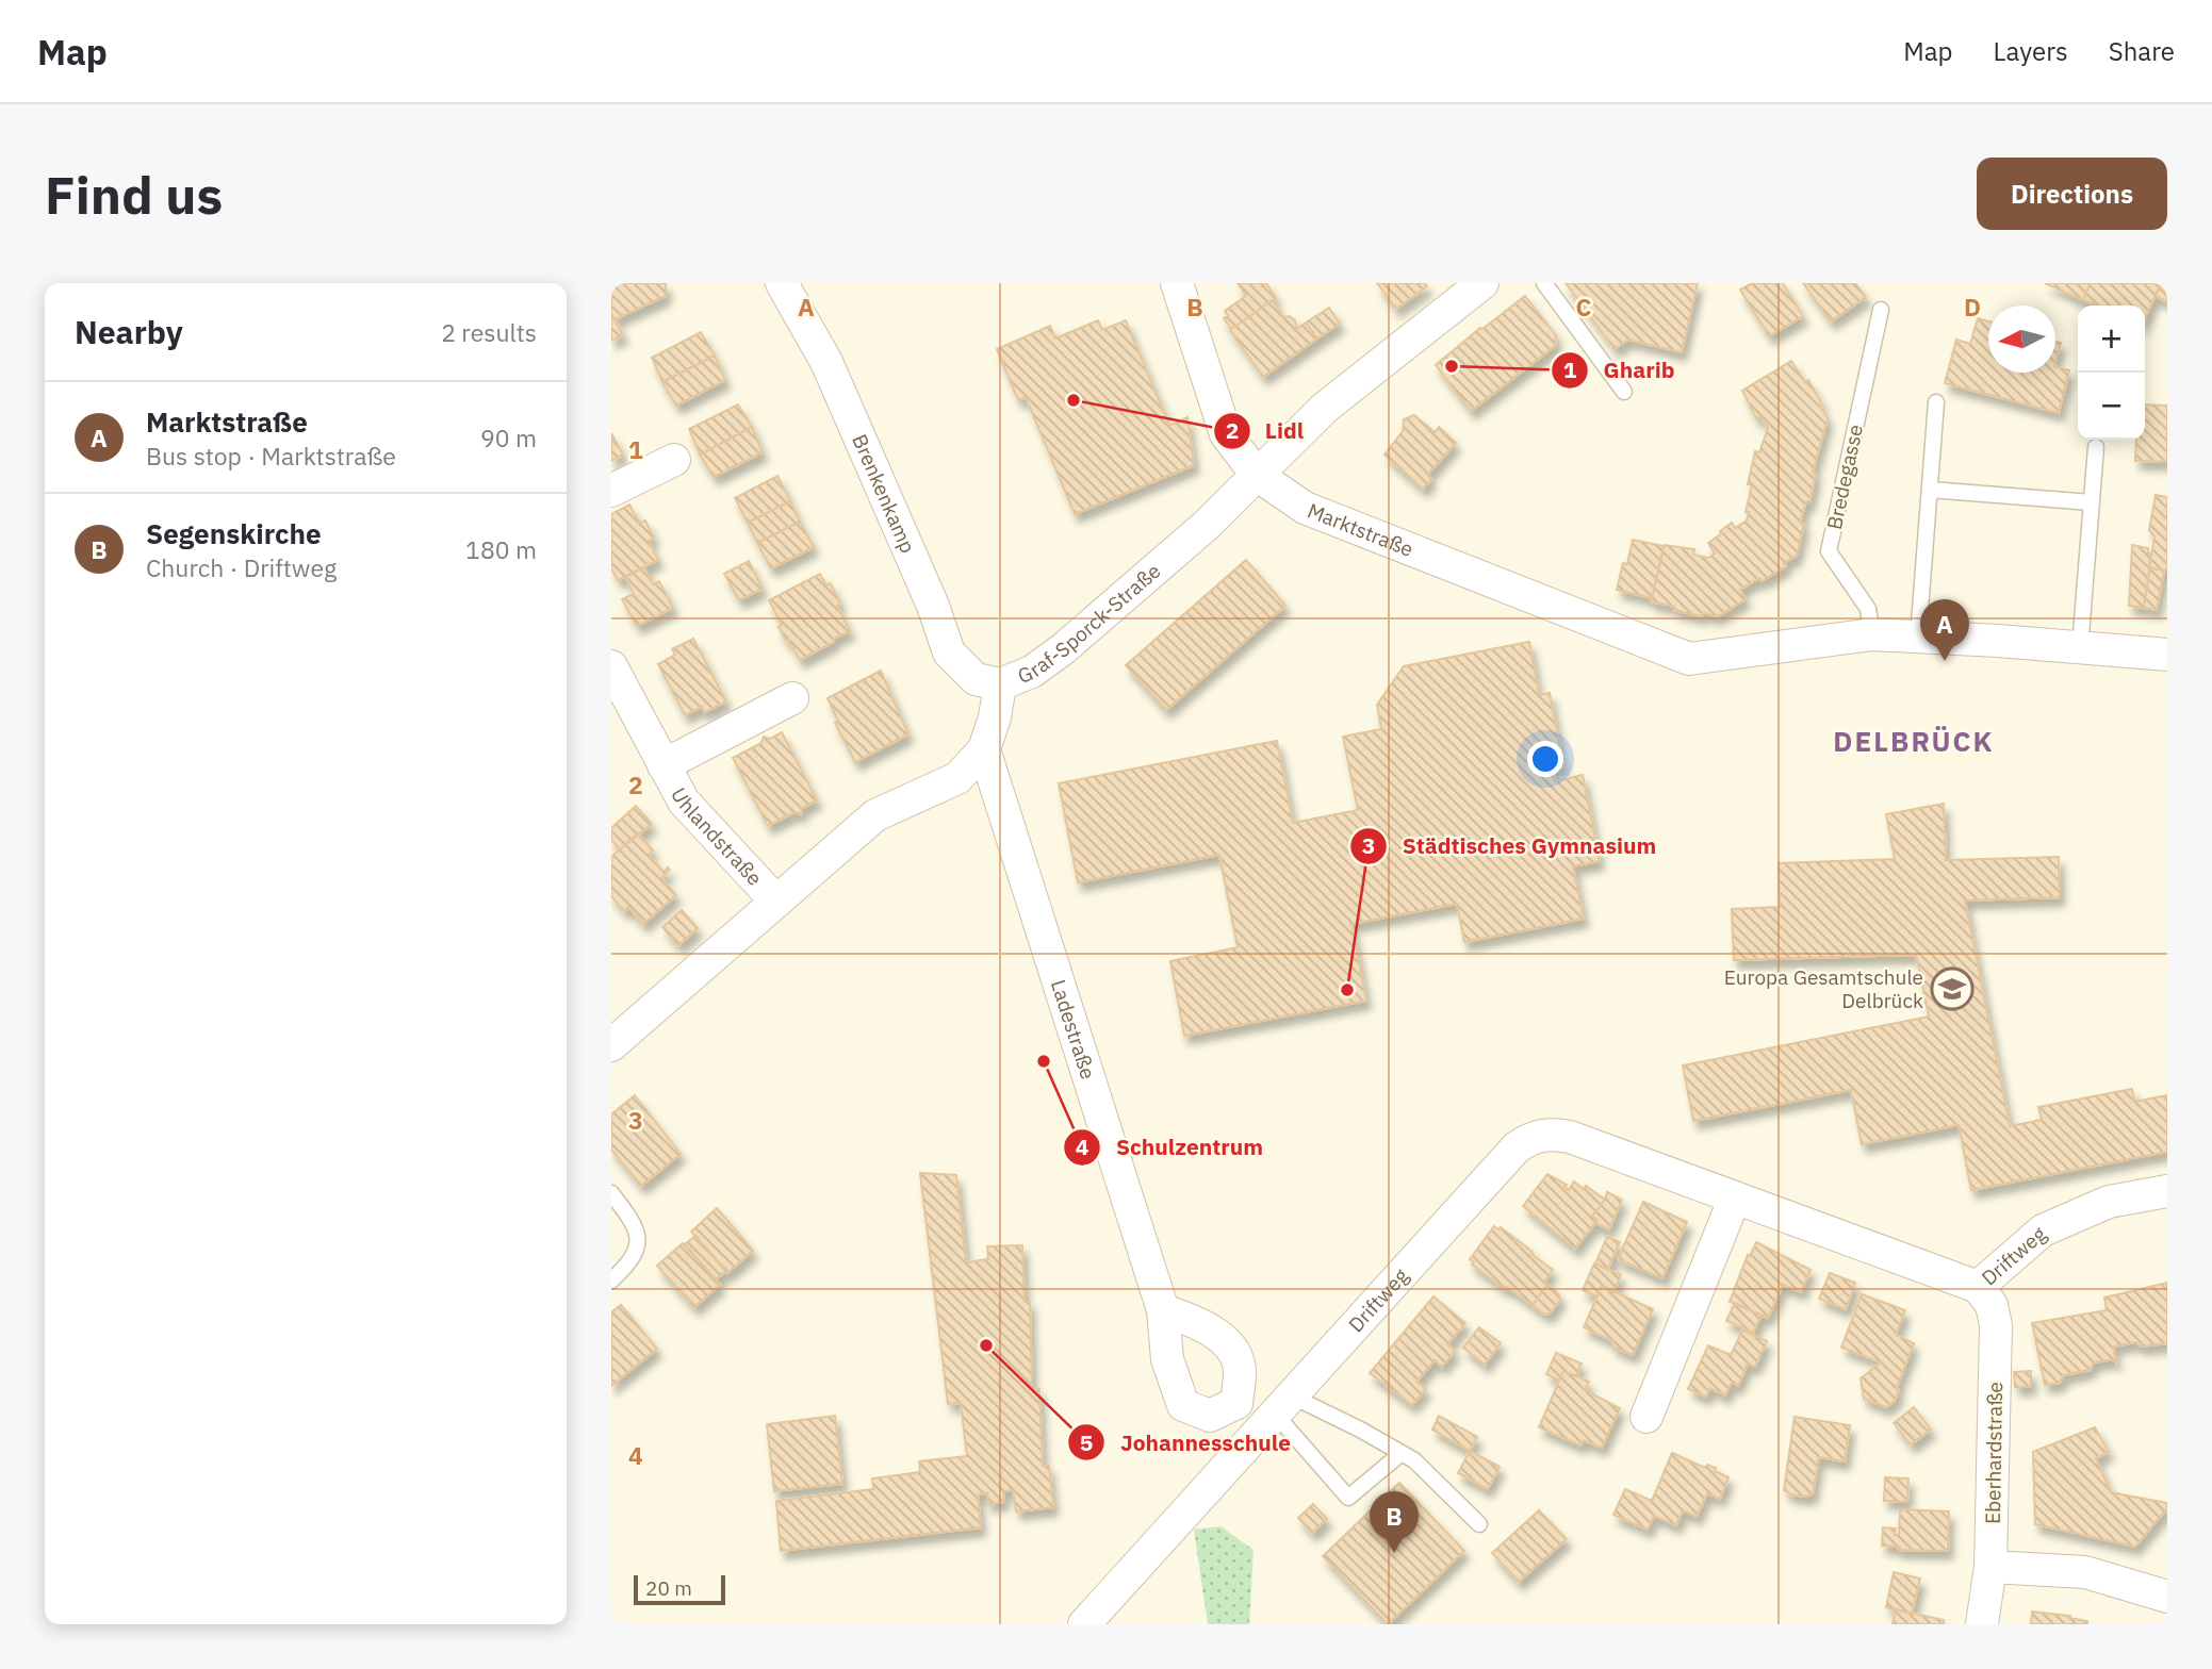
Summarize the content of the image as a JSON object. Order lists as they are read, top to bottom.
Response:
{
  "streets": {
    "street": [
      "Brenkenkamp",
      "Marktstraße",
      "Graf-Sporck-Straße",
      "Uhlandstraße",
      "Ladestraße",
      "Driftweg",
      "Eberhardstraße"
    ],
    "lane": ["Bredegasse"]
  },
  "crossings": [
    ["Bredegasse", "Marktstraße"],
    ["Brenkenkamp", "Graf-Sporck-Straße"],
    ["Marktstraße", "Graf-Sporck-Straße"],
    ["Graf-Sporck-Straße", "Uhlandstraße"],
    ["Graf-Sporck-Straße", "Ladestraße"],
    ["Driftweg", "Eberhardstraße"]
  ],
  "districts": ["DELBRÜCK"],
  "places": {
    "other": [
      "Gharib",
      "Lidl",
      "Städtisches Gymnasium",
      "Schulzentrum",
      "Johannesschule"
    ],
    "school or university": ["Europa Gesamtschule Delbrück"]
  },
  "scale_bar": "20 m",
  "north": "left",
  "page": {
    "header": "Map",
    "nav": ["Map", "Layers", "Share"],
    "buttons": "Directions",
    "title": "Find us",
    "heading": ["Nearby", "2 results"],
    "map_buttons": ["+", "−"],
    "list": [
      {
        "mark": "A",
        "name": "Marktstraße",
        "note": "Bus stop · Marktstraße",
        "value": "90 m"
      },
      {
        "mark": "B",
        "name": "Segenskirche",
        "note": "Church · Driftweg",
        "value": "180 m"
      }
    ],
    "pins": ["A", "B"],
    "scale": "20 m"
  },
  "grid": {
    "columns": [
      "A",
      "B",
      "C",
      "D"
    ],
    "rows": [
      "1",
      "2",
      "3",
      "4"
    ]
  }
}
